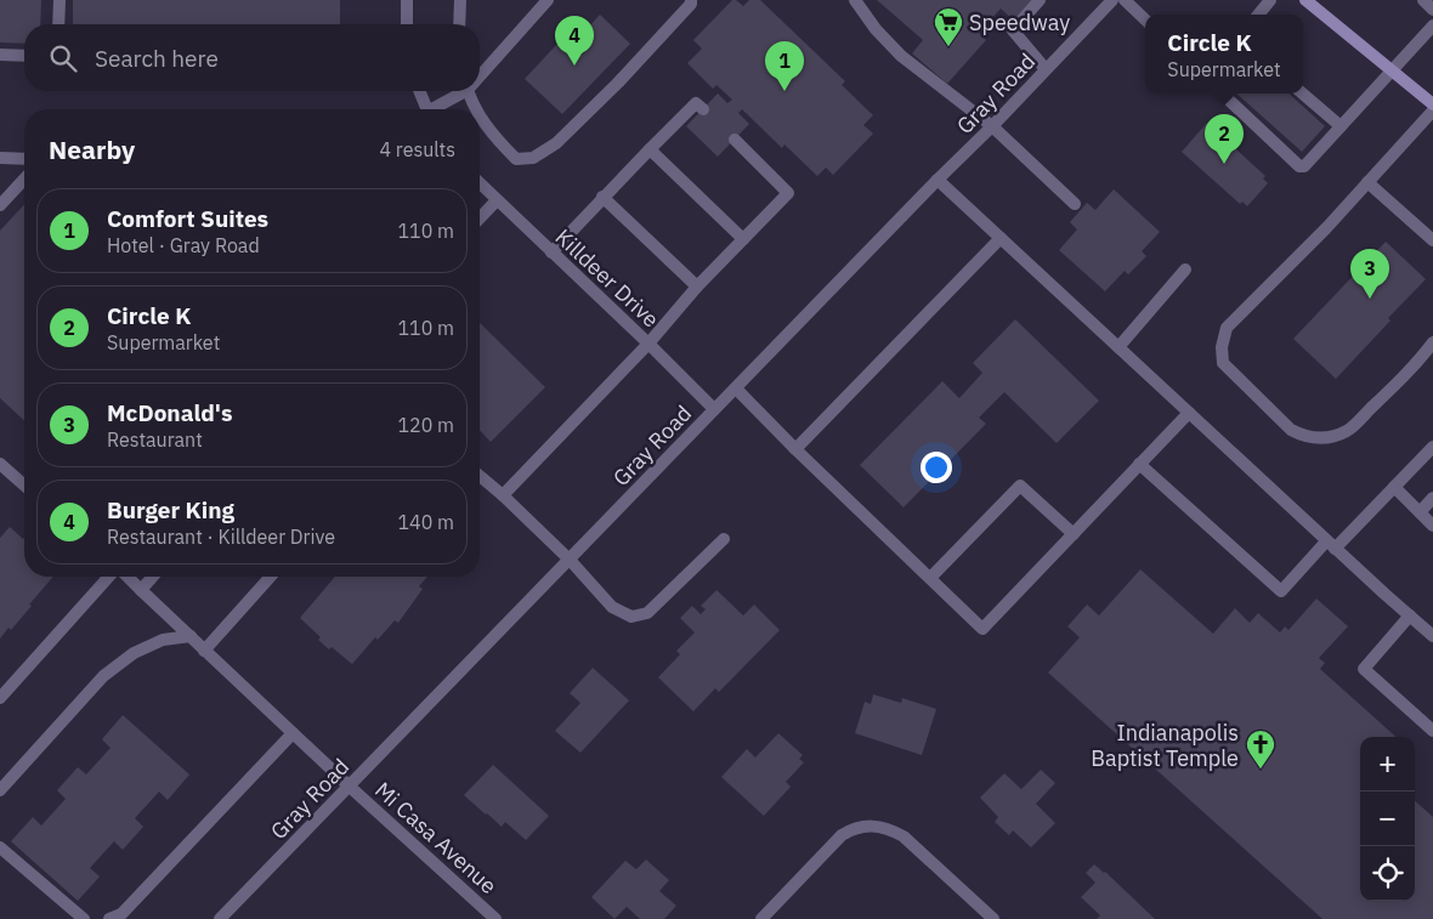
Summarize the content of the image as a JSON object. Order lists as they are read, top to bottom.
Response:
{
  "streets": {
    "street": ["Gray Road", "Killdeer Drive", "Mi Casa Avenue"]
  },
  "crossings": [
    ["Gray Road", "Killdeer Drive"],
    ["Gray Road", "Mi Casa Avenue"]
  ],
  "places": {
    "supermarket": ["Speedway"],
    "church": ["Indianapolis Baptist Temple"]
  },
  "page": {
    "popup": ["Circle K", "Supermarket"],
    "pins": [
      "4",
      "1",
      "2",
      "3"
    ],
    "search": "Search here",
    "heading": ["Nearby", "4 results"],
    "list": [
      {
        "mark": "1",
        "name": "Comfort Suites",
        "note": "Hotel · Gray Road",
        "value": "110 m"
      },
      {
        "mark": "2",
        "name": "Circle K",
        "note": "Supermarket",
        "value": "110 m"
      },
      {
        "mark": "3",
        "name": "McDonald's",
        "note": "Restaurant",
        "value": "120 m"
      },
      {
        "mark": "4",
        "name": "Burger King",
        "note": "Restaurant · Killdeer Drive",
        "value": "140 m"
      }
    ],
    "map_buttons": ["+", "−"]
  }
}
